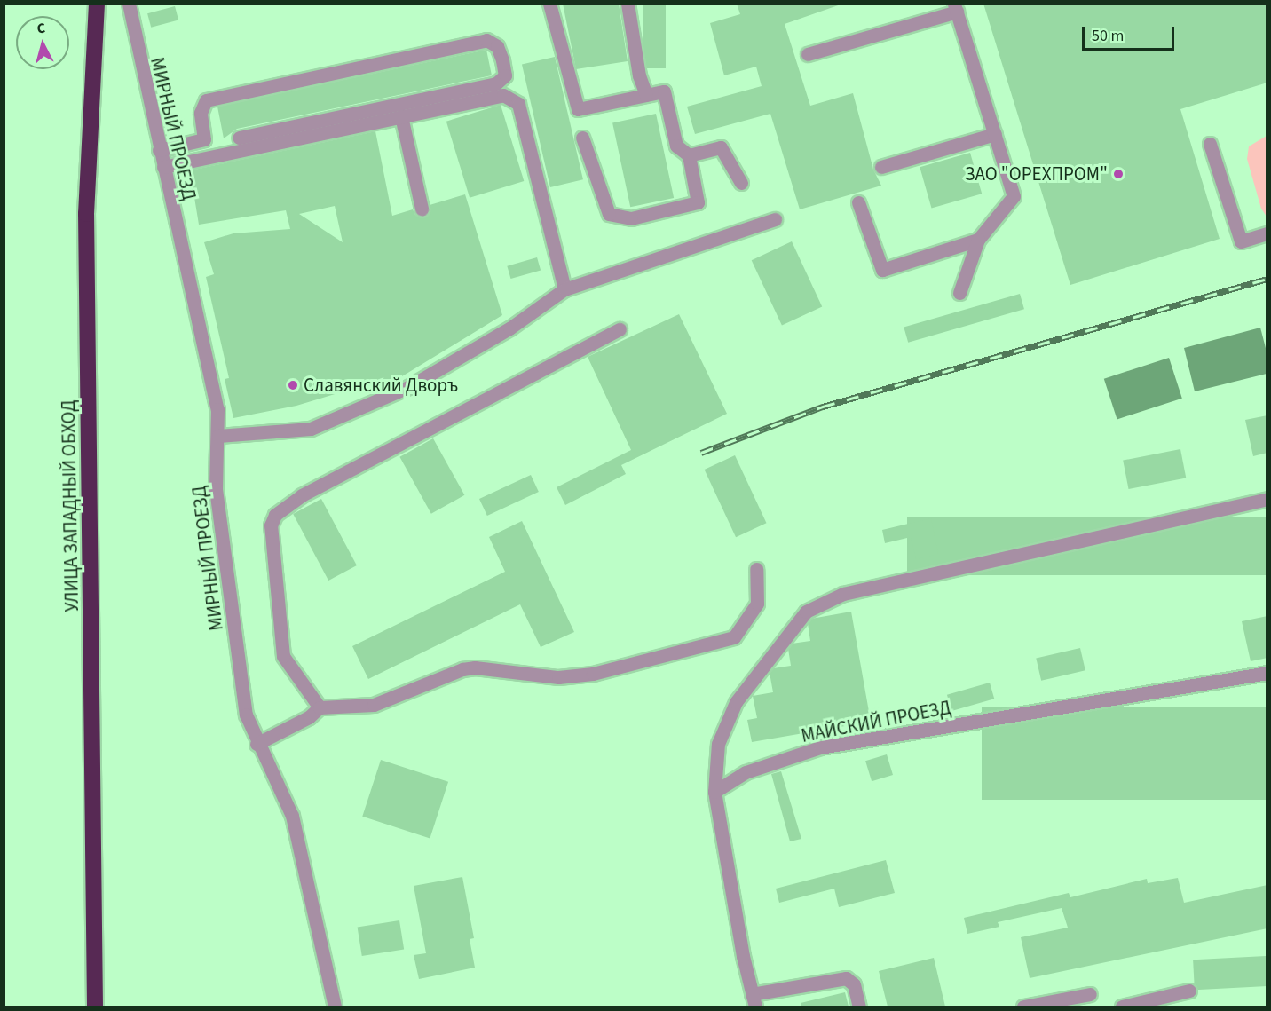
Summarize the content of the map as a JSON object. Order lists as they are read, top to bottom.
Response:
{
  "streets": {
    "highway": ["УЛИЦА ЗАПАДНЫЙ ОБХОД"],
    "street": ["МИРНЫЙ ПРОЕЗД", "МАЙСКИЙ ПРОЕЗД"]
  },
  "places": ["ЗАО \"ОРЕХПРОМ\"", "Cлавянский Дворъ"],
  "scale_bar": "50 m",
  "north": "top"
}
